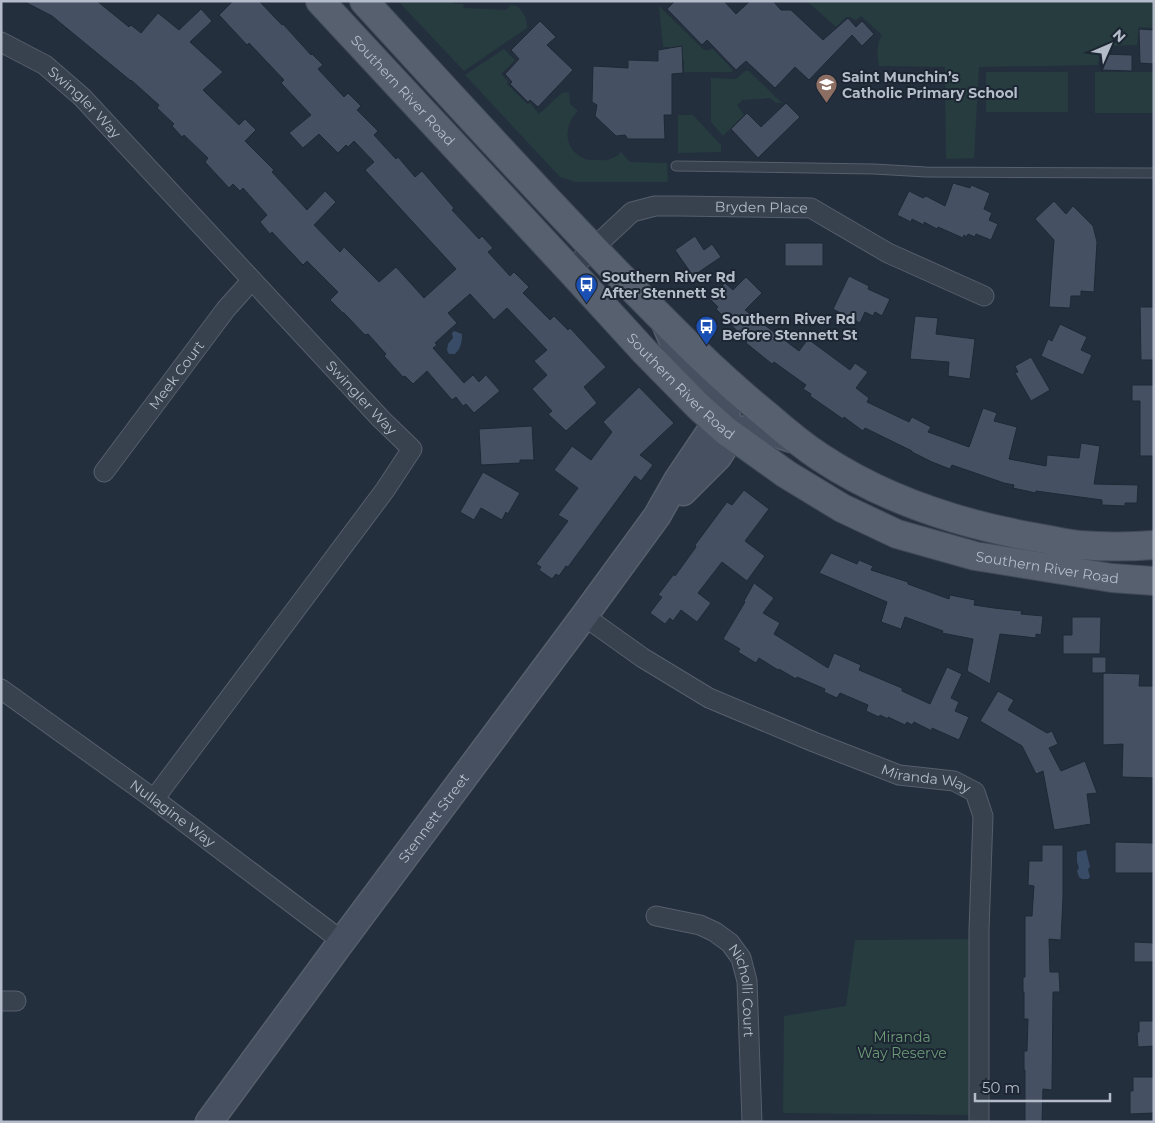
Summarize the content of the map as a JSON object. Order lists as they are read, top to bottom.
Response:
{
  "streets": {
    "main road": ["Southern River Road"],
    "street": [
      "Swingler Way",
      "Bryden Place",
      "Meek Court",
      "Miranda Way",
      "Nullagine Way",
      "Stennett Street",
      "Nicholli Court"
    ]
  },
  "crossings": [
    ["Southern River Road", "Bryden Place"],
    ["Southern River Road", "Stennett Street"],
    ["Swingler Way", "Meek Court"],
    ["Swingler Way", "Nullagine Way"],
    ["Miranda Way", "Stennett Street"],
    ["Nullagine Way", "Stennett Street"]
  ],
  "parks": ["Miranda Way Reserve"],
  "places": {
    "school or university": ["Saint Munchin’s Catholic Primary School"],
    "bus stop": ["Southern River Rd After Stennett St", "Southern River Rd Before Stennett St"]
  },
  "scale_bar": "50 m",
  "north": "top right"
}
